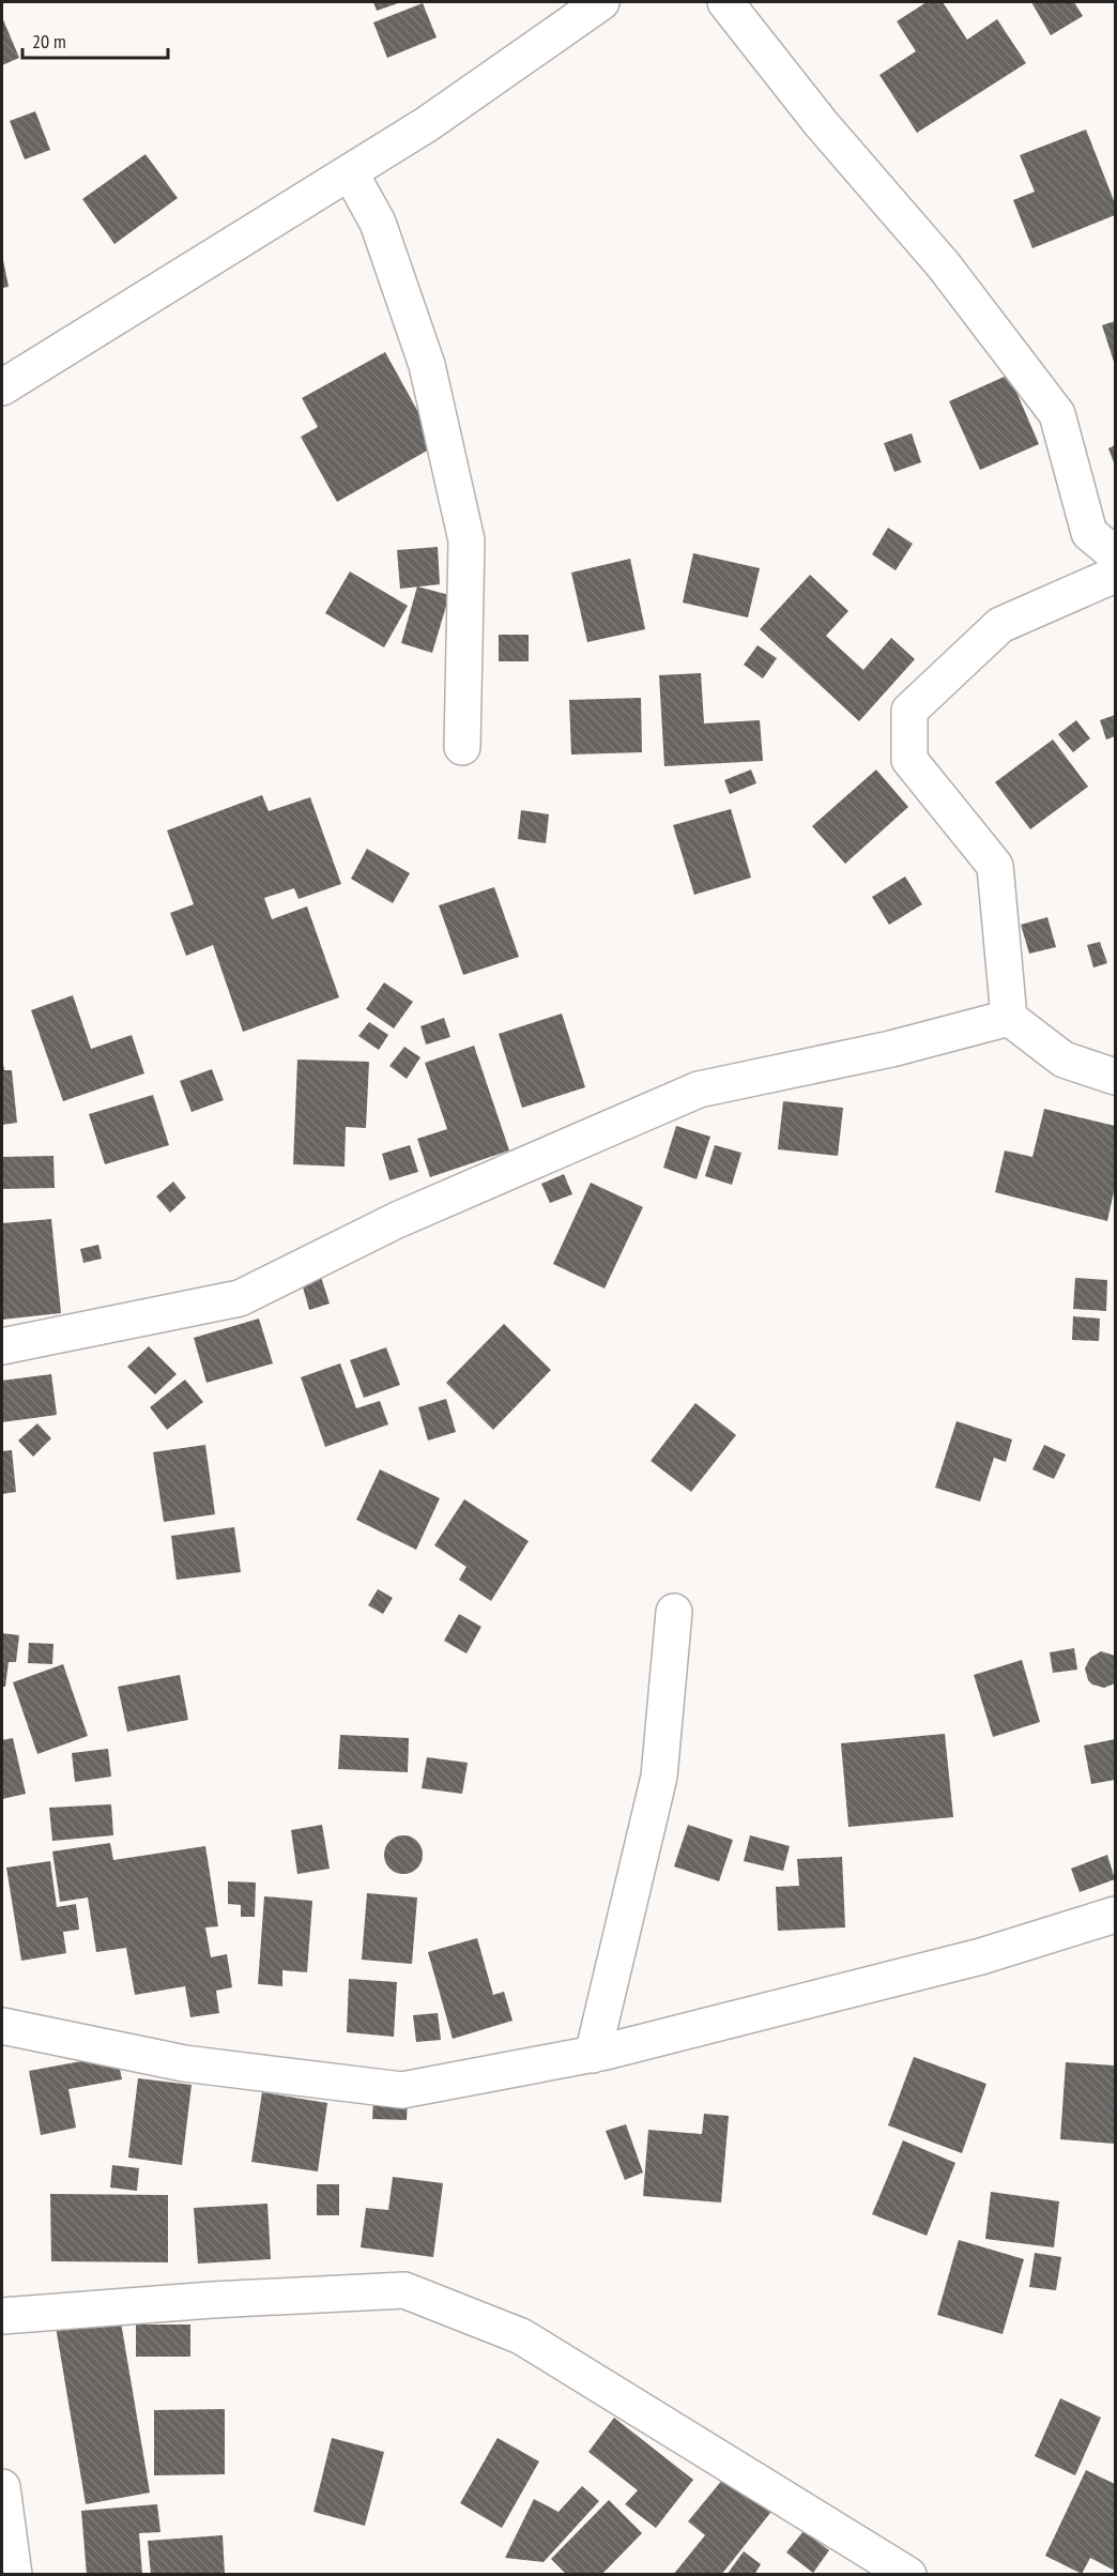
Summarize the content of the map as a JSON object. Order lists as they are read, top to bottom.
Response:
{
  "scale_bar": "20 m"
}
